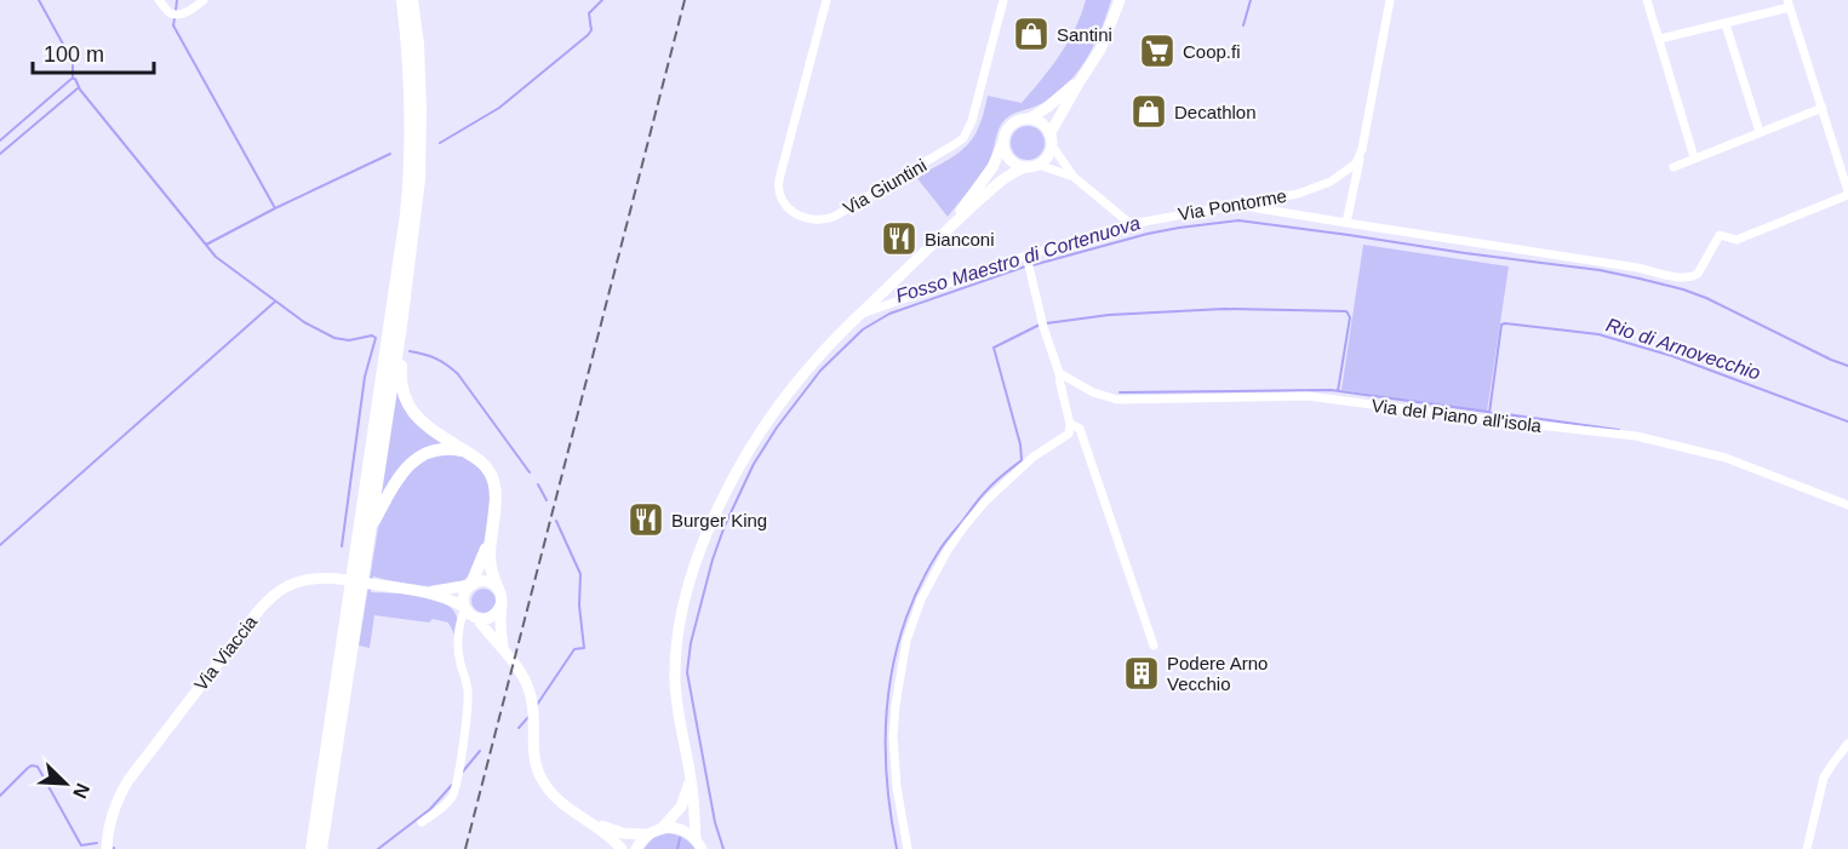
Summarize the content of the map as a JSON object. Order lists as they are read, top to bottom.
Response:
{
  "streets": {
    "main road": ["Via Viaccia"],
    "street": ["Via Giuntini", "Via Pontorme", "Via del Piano all'isola"]
  },
  "water": ["Fosso Maestro di Cortenuova", "Rio di Arnovecchio"],
  "places": {
    "shop": ["Santini", "Decathlon"],
    "supermarket": ["Coop.fi"],
    "restaurant": ["Bianconi", "Burger King"],
    "building": ["Podere Arno Vecchio"]
  },
  "scale_bar": "100 m",
  "north": "bottom right"
}
